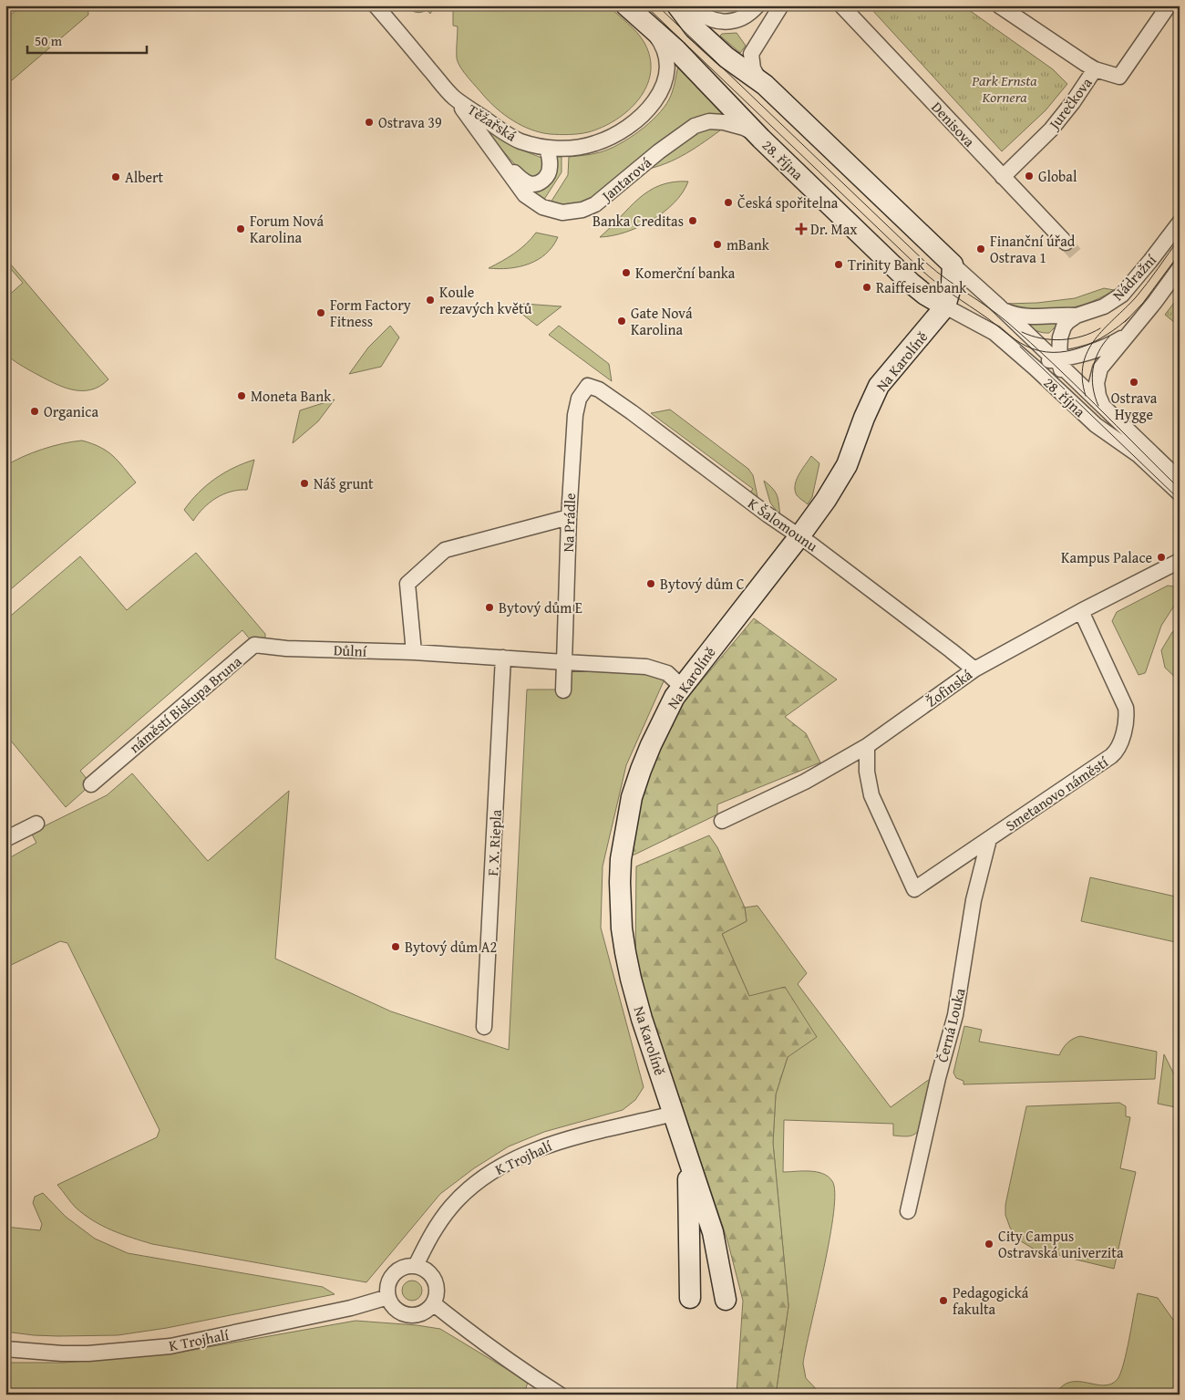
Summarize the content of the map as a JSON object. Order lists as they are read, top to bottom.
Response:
{
  "streets": {
    "street": [
      "Jurečkova",
      "Těžařská",
      "Denisova",
      "28. října",
      "Jantarová",
      "Nádražní",
      "Na Karolíně",
      "Na Prádle",
      "K Šalomounu",
      "Důlní",
      "Žofinská",
      "náměstí Biskupa Bruna",
      "Smetanovo náměstí",
      "F. X. Riepla",
      "Černá Louka",
      "K Trojhalí"
    ]
  },
  "crossings": [
    ["Jurečkova", "Denisova"],
    ["Těžařská", "28. října"],
    ["Těžařská", "Jantarová"],
    ["28. října", "Jantarová"],
    ["28. října", "Nádražní"],
    ["28. října", "Na Karolíně"],
    ["Na Karolíně", "K Šalomounu"],
    ["Na Karolíně", "K Trojhalí"],
    ["Na Prádle", "K Šalomounu"],
    ["K Šalomounu", "Žofinská"],
    ["Důlní", "náměstí Biskupa Bruna"],
    ["Žofinská", "Smetanovo náměstí"],
    ["Smetanovo náměstí", "Černá Louka"]
  ],
  "parks": ["Park Ernsta Kornera"],
  "places": {
    "other": [
      "Ostrava 39",
      "Global",
      "Albert",
      "Česká spořitelna",
      "Banka Creditas",
      "Forum Nová Karolina",
      "mBank",
      "Finanční úřad Ostrava 1",
      "Trinity Bank",
      "Komerční banka",
      "Raiffeisenbank",
      "Koule rezavých květů",
      "Form Factory Fitness",
      "Gate Nová Karolina",
      "Ostrava Hygge",
      "Moneta Bank",
      "Organica",
      "Náš grunt",
      "Kampus Palace",
      "Bytový dům C",
      "Bytový dům E",
      "Bytový dům A2",
      "City Campus Ostravská univerzita",
      "Pedagogická fakulta"
    ],
    "health": ["Dr. Max"]
  },
  "scale_bar": "50 m"
}
